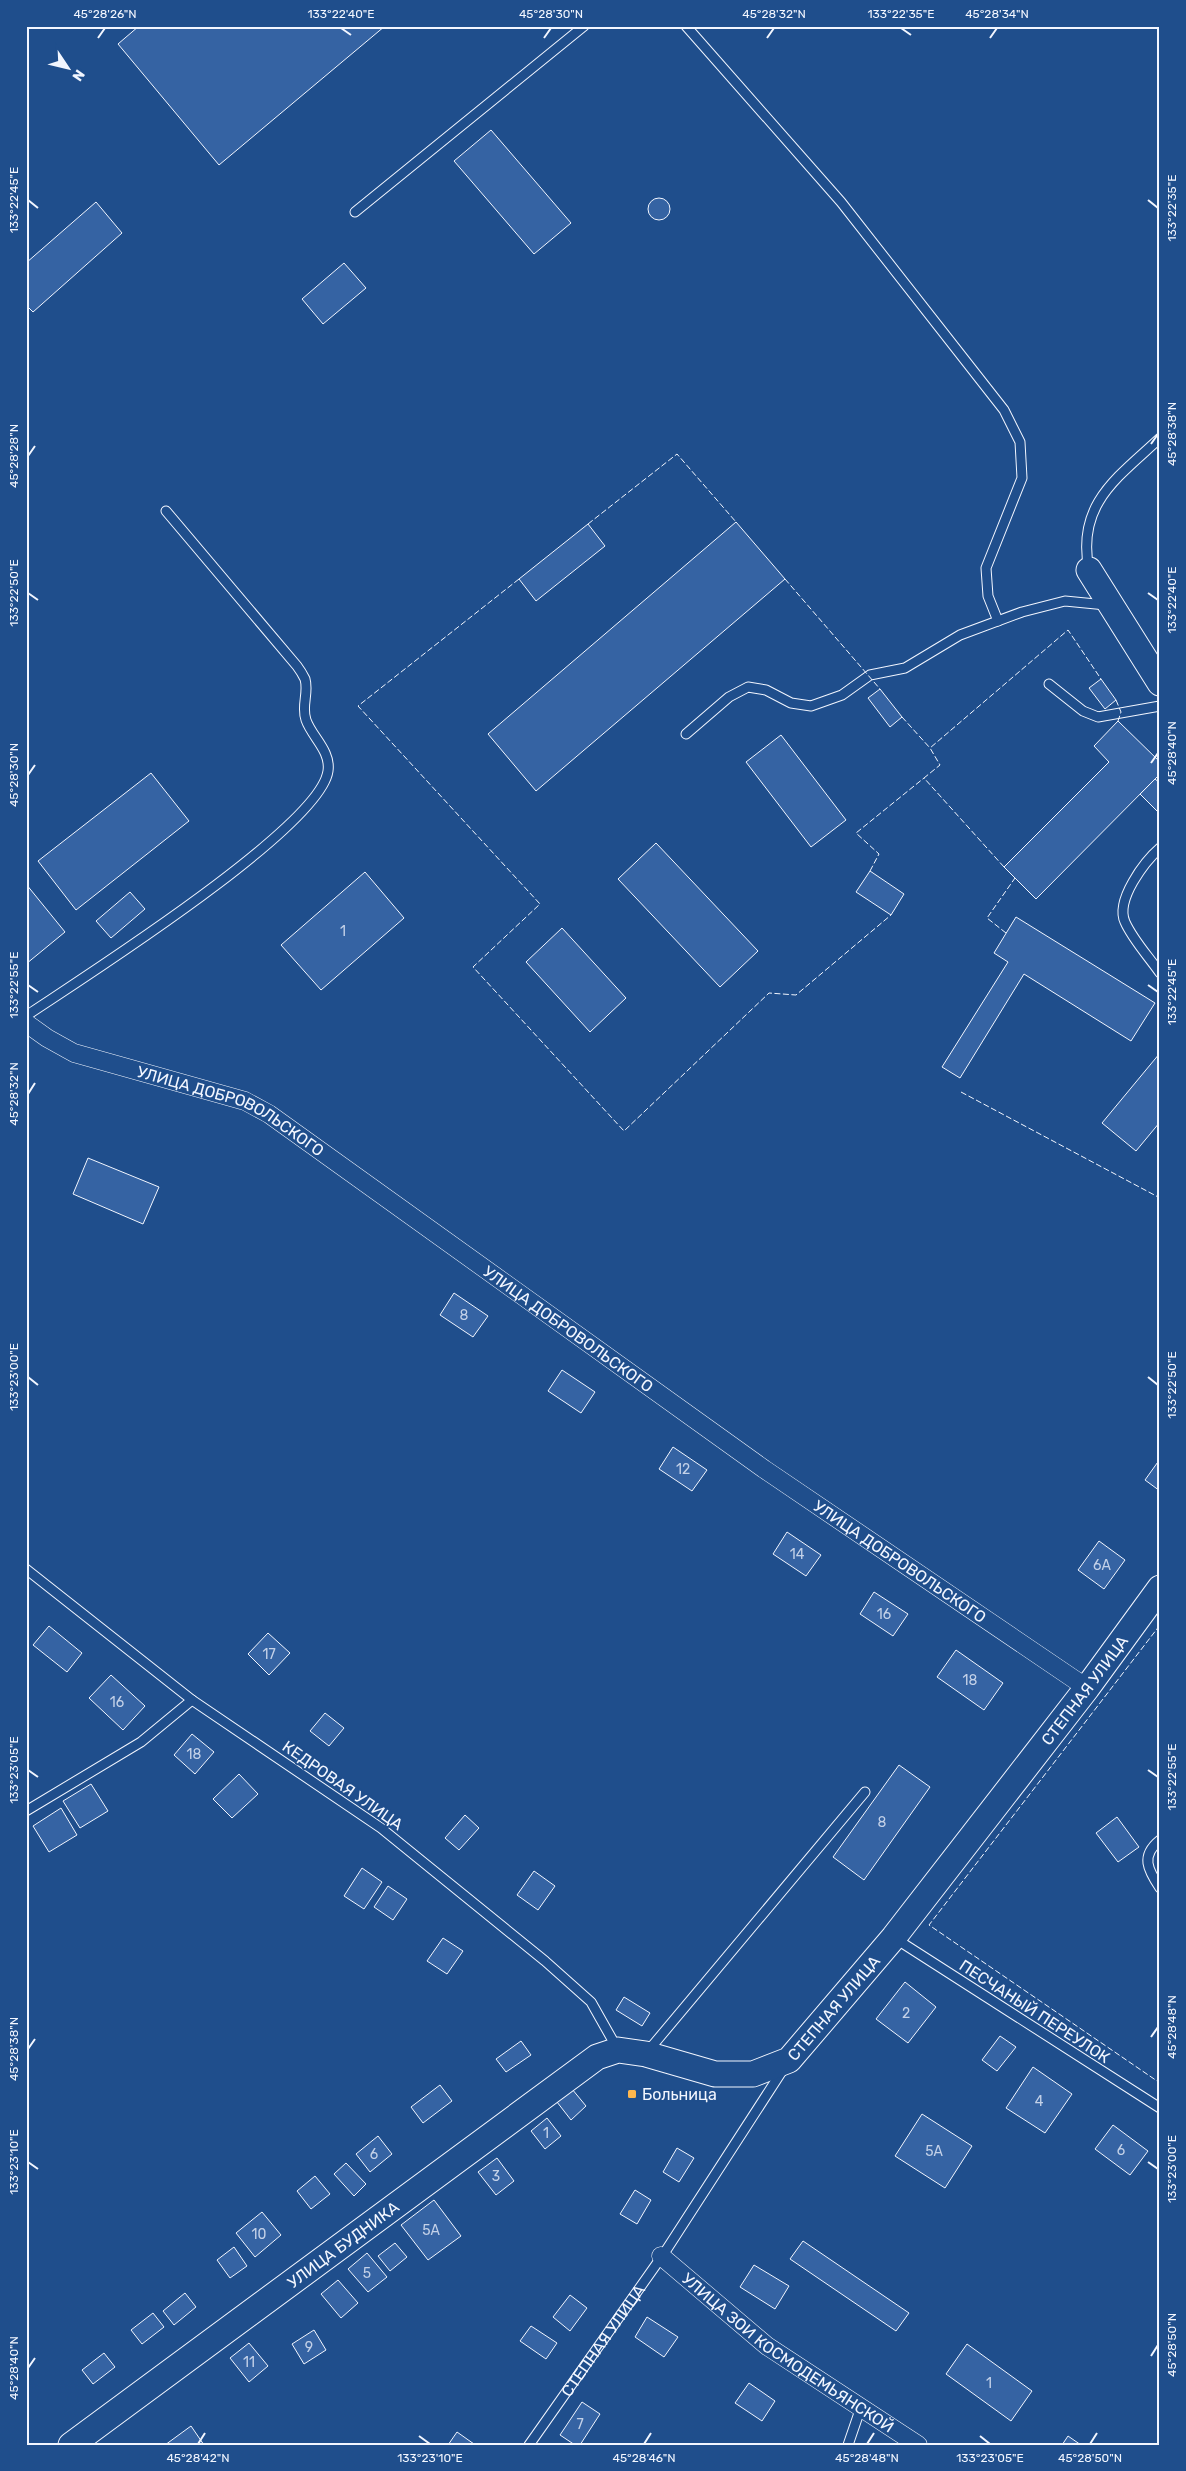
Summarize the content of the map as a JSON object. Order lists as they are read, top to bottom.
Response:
{
  "streets": {
    "street": [
      "УЛИЦА ДОБРОВОЛЬСКОГО",
      "СТЕПНАЯ УЛИЦА",
      "УЛИЦА БУДНИКА",
      "УЛИЦА ЗОИ КОСМОДЕМЬЯНСКОЙ"
    ],
    "lane": ["КЕДРОВАЯ УЛИЦА", "ПЕСЧАНЫЙ ПЕРЕУЛОК"]
  },
  "crossings": [
    ["УЛИЦА ДОБРОВОЛЬСКОГО", "СТЕПНАЯ УЛИЦА"],
    ["СТЕПНАЯ УЛИЦА", "ПЕСЧАНЫЙ ПЕРЕУЛОК"],
    ["СТЕПНАЯ УЛИЦА", "УЛИЦА ЗОИ КОСМОДЕМЬЯНСКОЙ"],
    ["КЕДРОВАЯ УЛИЦА", "УЛИЦА БУДНИКА"]
  ],
  "places": {
    "transit": ["Больница"]
  },
  "house_numbers": [
    "1",
    "8",
    "12",
    "14",
    "6А",
    "16",
    "17",
    "18",
    "16",
    "18",
    "8",
    "2",
    "4",
    "1",
    "6",
    "5А",
    "6",
    "3",
    "5А",
    "10",
    "5",
    "9",
    "11",
    "1",
    "7"
  ],
  "north": "bottom right",
  "coordinates": [
    "45°28'26\"N",
    "133°22'40\"E",
    "45°28'30\"N",
    "45°28'32\"N",
    "133°22'35\"E",
    "45°28'34\"N",
    "133°22'45\"E",
    "45°28'38\"N",
    "45°28'28\"N",
    "133°22'50\"E",
    "45°28'40\"N",
    "133°22'55\"E",
    "133°23'00\"E",
    "133°23'05\"E",
    "45°28'48\"N",
    "133°23'10\"E",
    "45°28'50\"N",
    "45°28'42\"N",
    "45°28'46\"N"
  ]
}
